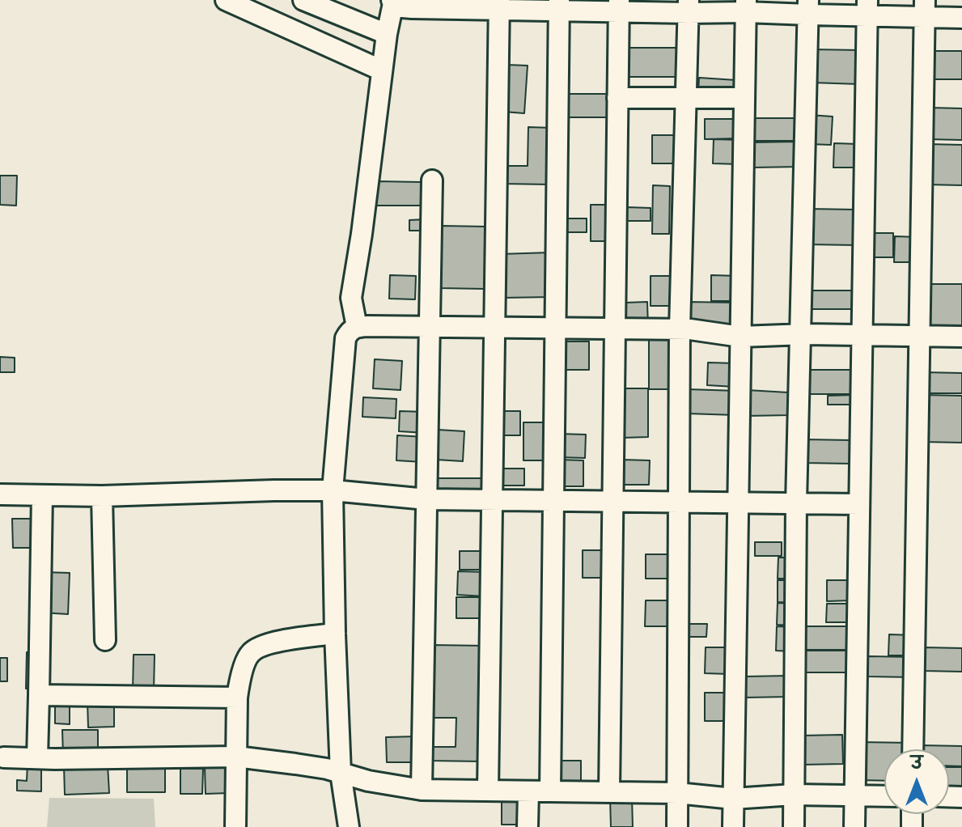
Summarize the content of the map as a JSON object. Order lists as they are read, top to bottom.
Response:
{
  "north": "top"
}
